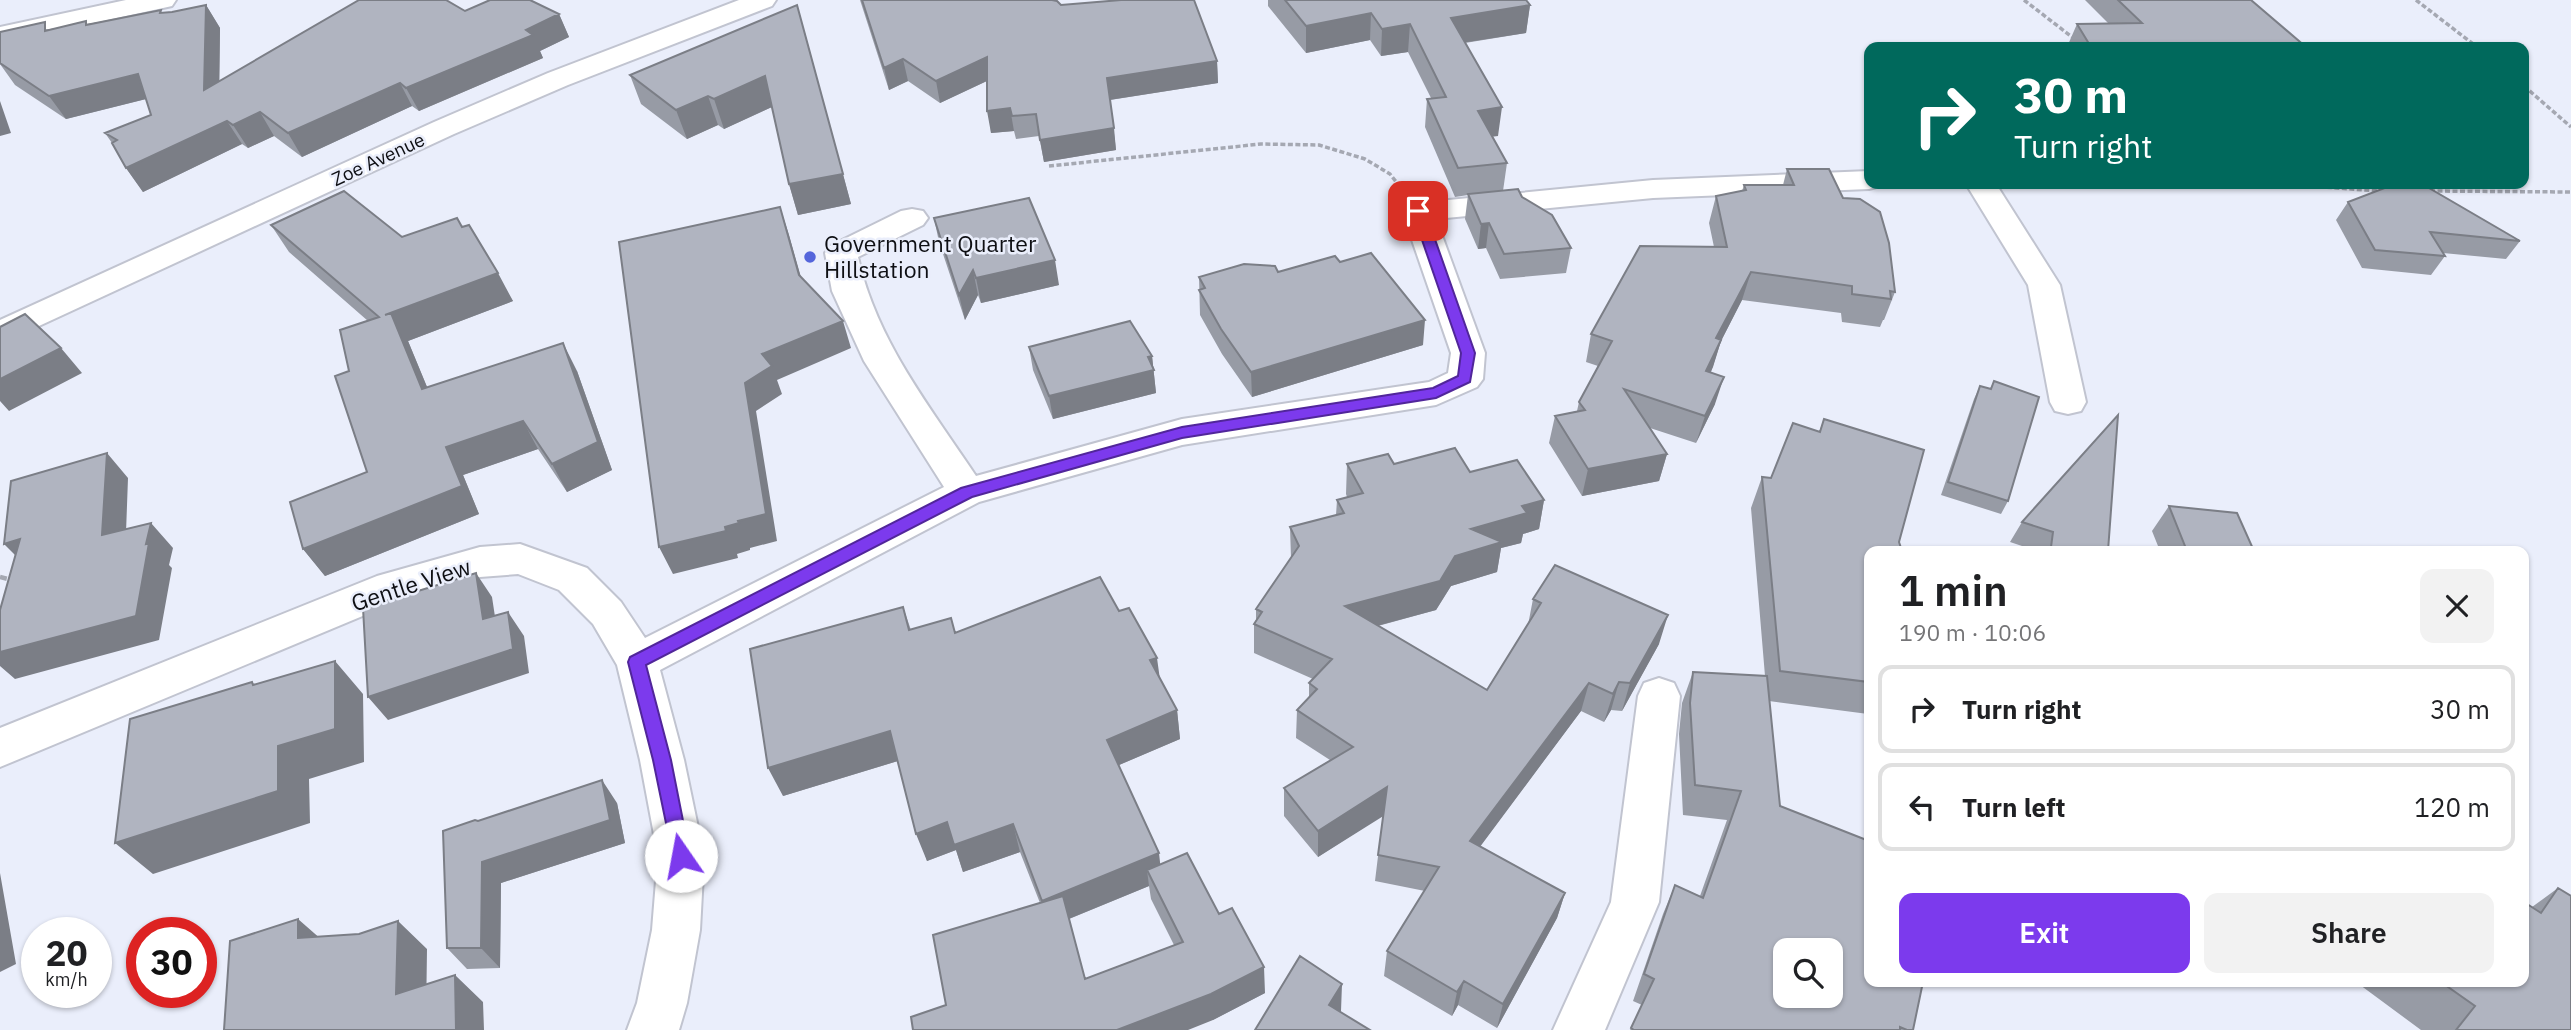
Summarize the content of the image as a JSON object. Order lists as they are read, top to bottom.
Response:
{
  "streets": {
    "street": ["Zoe Avenue", "Gentle View"]
  },
  "places": ["Government Quarter Hillstation"],
  "page": {
    "turn": ["30 m", "Turn right"],
    "heading": ["1 min", "190 m · 10:06"],
    "list": [
      {
        "name": "Turn right",
        "value": "30 m"
      },
      {
        "name": "Turn left",
        "value": "120 m"
      }
    ],
    "buttons": ["Exit", "Share"],
    "speed": "20 km/h",
    "limit": "30"
  }
}
